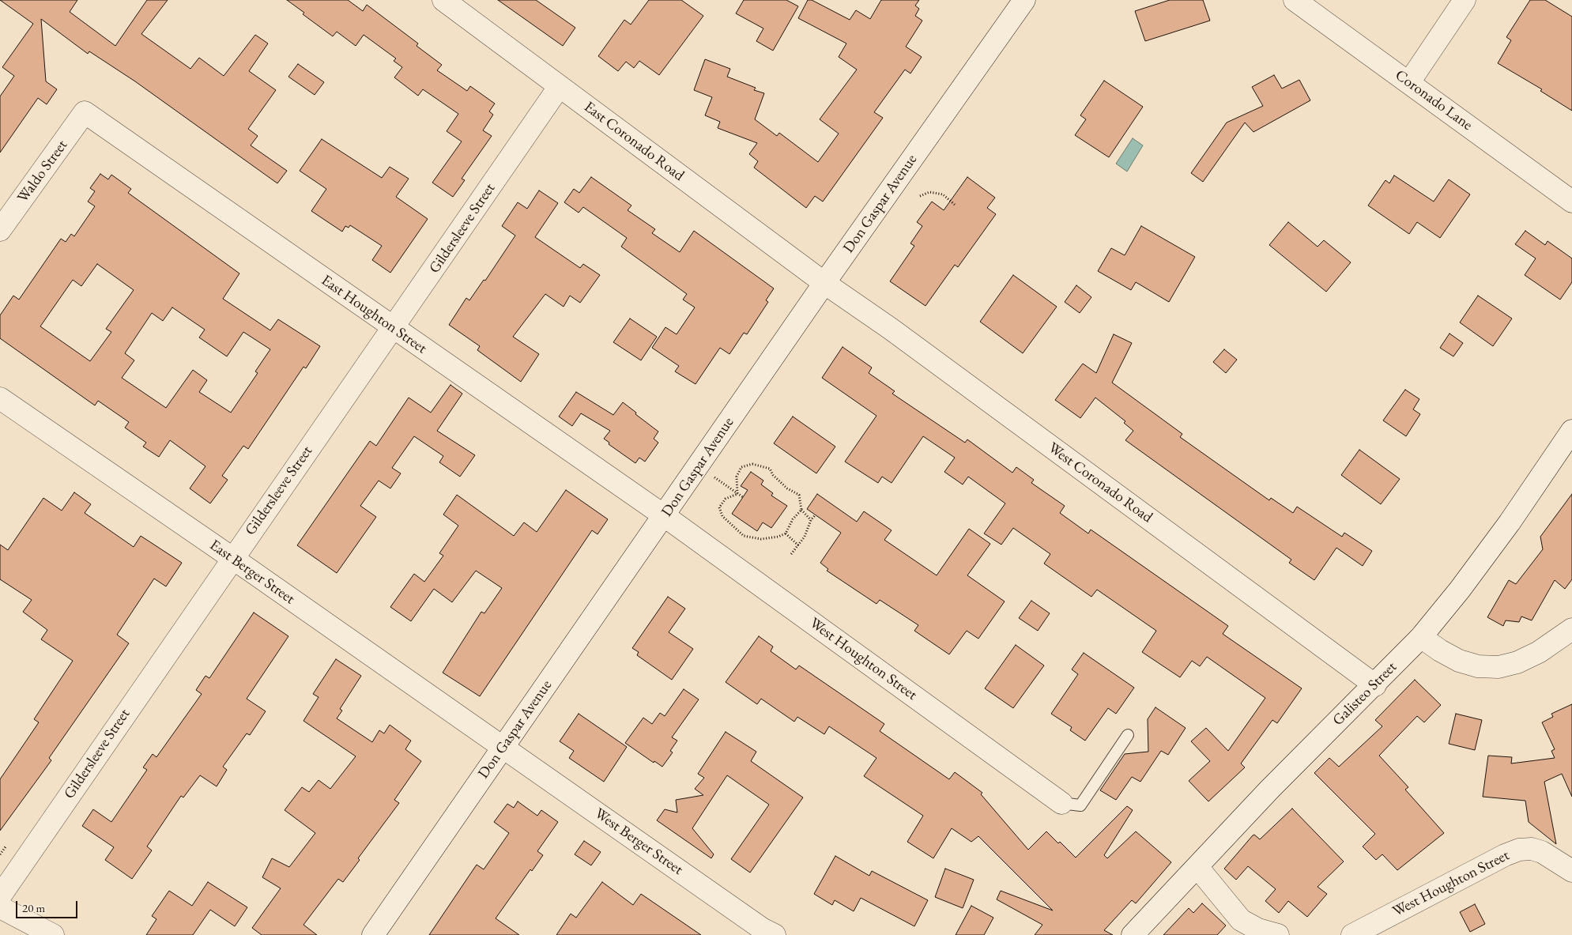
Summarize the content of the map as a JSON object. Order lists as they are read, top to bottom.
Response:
{
  "streets": {
    "street": [
      "Coronado Lane",
      "East Coronado Road",
      "Waldo Street",
      "Don Gaspar Avenue",
      "Gildersleeve Street",
      "East Houghton Street",
      "West Coronado Road",
      "East Berger Street",
      "West Houghton Street",
      "Galisteo Street",
      "West Berger Street"
    ]
  },
  "crossings": [
    ["East Coronado Road", "Don Gaspar Avenue"],
    ["East Coronado Road", "Gildersleeve Street"],
    ["East Coronado Road", "West Coronado Road"],
    ["Waldo Street", "East Houghton Street"],
    ["Don Gaspar Avenue", "East Houghton Street"],
    ["Don Gaspar Avenue", "West Coronado Road"],
    ["Don Gaspar Avenue", "East Berger Street"],
    ["Don Gaspar Avenue", "West Houghton Street"],
    ["Don Gaspar Avenue", "West Berger Street"],
    ["Gildersleeve Street", "East Houghton Street"],
    ["Gildersleeve Street", "East Berger Street"],
    ["East Houghton Street", "West Houghton Street"],
    ["West Coronado Road", "Galisteo Street"],
    ["East Berger Street", "West Berger Street"]
  ],
  "scale_bar": "20 m"
}
